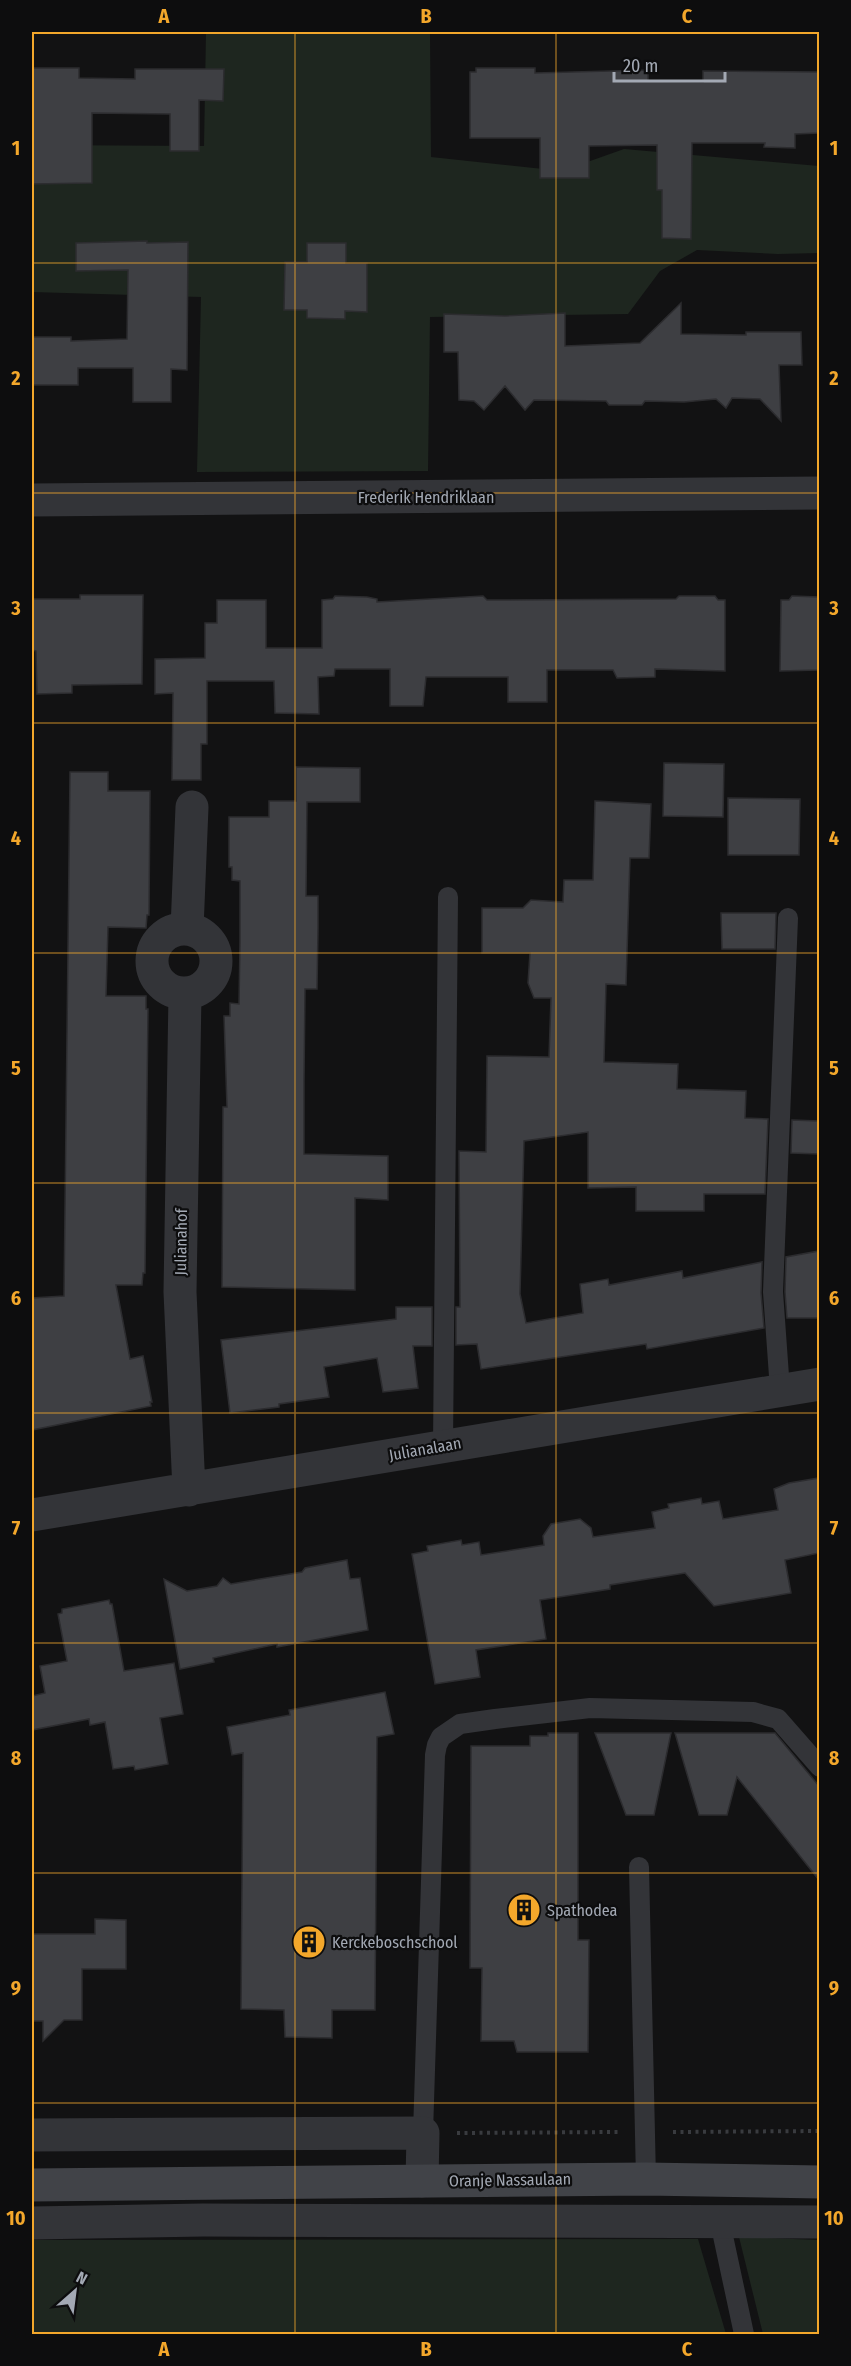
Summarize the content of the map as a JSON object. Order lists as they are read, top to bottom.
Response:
{
  "streets": {
    "street": [
      "Frederik Hendriklaan",
      "Julianahof",
      "Julianalaan",
      "Oranje Nassaulaan"
    ]
  },
  "crossings": [
    ["Julianahof", "Julianalaan"]
  ],
  "places": {
    "building": ["Spathodea", "Kerckeboschschool"]
  },
  "scale_bar": "20 m",
  "north": "top right",
  "grid": {
    "columns": ["A", "B", "C"],
    "rows": [
      "1",
      "2",
      "3",
      "4",
      "5",
      "6",
      "7",
      "8",
      "9",
      "10"
    ]
  }
}
